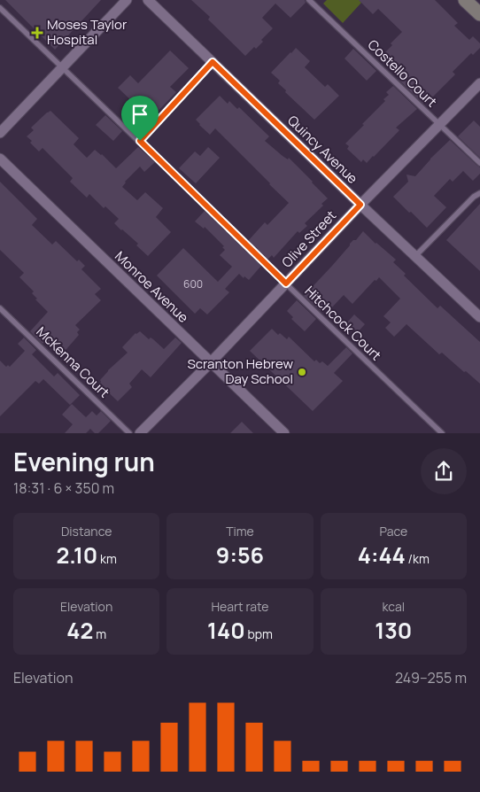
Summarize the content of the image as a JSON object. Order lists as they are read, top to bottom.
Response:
{
  "streets": {
    "street": ["Quincy Avenue", "Olive Street", "Monroe Avenue"],
    "lane": ["Costello Court", "Hitchcock Court", "McKenna Court"]
  },
  "crossings": [
    ["Costello Court", "Olive Street"],
    ["Quincy Avenue", "Olive Street"],
    ["Olive Street", "Monroe Avenue"],
    ["Olive Street", "Hitchcock Court"]
  ],
  "places": {
    "health": ["Moses Taylor Hospital"],
    "other": ["Scranton Hebrew Day School"]
  },
  "house_numbers": ["600"],
  "page": {
    "heading": ["Evening run", "18:31 · 6 × 350 m"],
    "stats": [
      ["Distance", "2.10 km"],
      ["Time", "9:56"],
      ["Pace", "4:44 /km"],
      ["Elevation", "42 m"],
      ["Heart rate", "140 bpm"],
      ["kcal", "130"]
    ],
    "chart": ["Elevation", "249–255 m"]
  }
}
